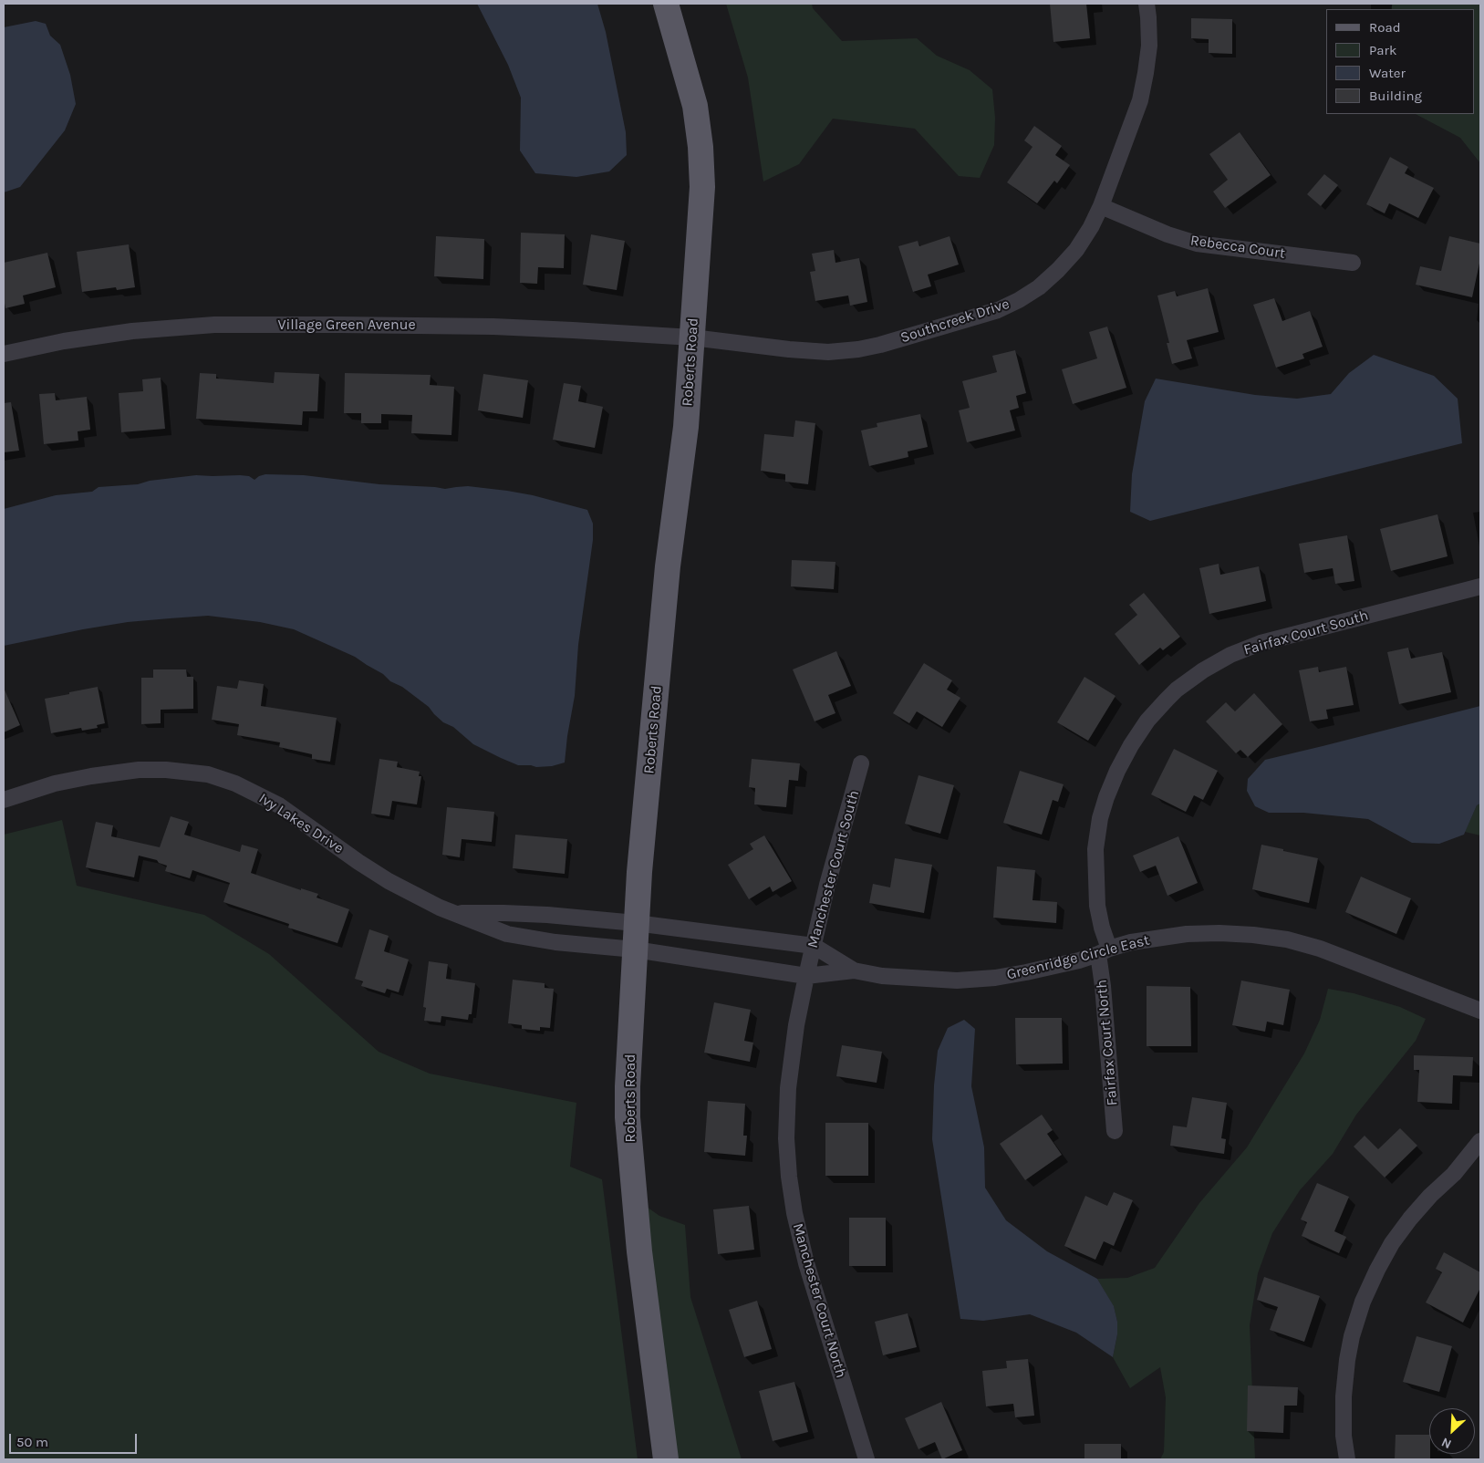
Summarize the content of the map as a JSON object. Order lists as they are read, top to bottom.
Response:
{
  "streets": {
    "main road": ["Roberts Road"],
    "street": [
      "Rebecca Court",
      "Southcreek Drive",
      "Village Green Avenue",
      "Fairfax Court South",
      "Ivy Lakes Drive",
      "Manchester Court South",
      "Greenridge Circle East",
      "Fairfax Court North",
      "Manchester Court North"
    ]
  },
  "crossings": [
    ["Rebecca Court", "Southcreek Drive"],
    ["Southcreek Drive", "Village Green Avenue"],
    ["Southcreek Drive", "Roberts Road"],
    ["Village Green Avenue", "Roberts Road"],
    ["Roberts Road", "Ivy Lakes Drive"],
    ["Roberts Road", "Greenridge Circle East"],
    ["Fairfax Court South", "Greenridge Circle East"],
    ["Fairfax Court South", "Fairfax Court North"],
    ["Ivy Lakes Drive", "Greenridge Circle East"],
    ["Manchester Court South", "Greenridge Circle East"],
    ["Manchester Court South", "Manchester Court North"],
    ["Greenridge Circle East", "Fairfax Court North"],
    ["Greenridge Circle East", "Manchester Court North"]
  ],
  "legend": [
    "Road",
    "Park",
    "Water",
    "Building"
  ],
  "scale_bar": "50 m",
  "north": "bottom left"
}
